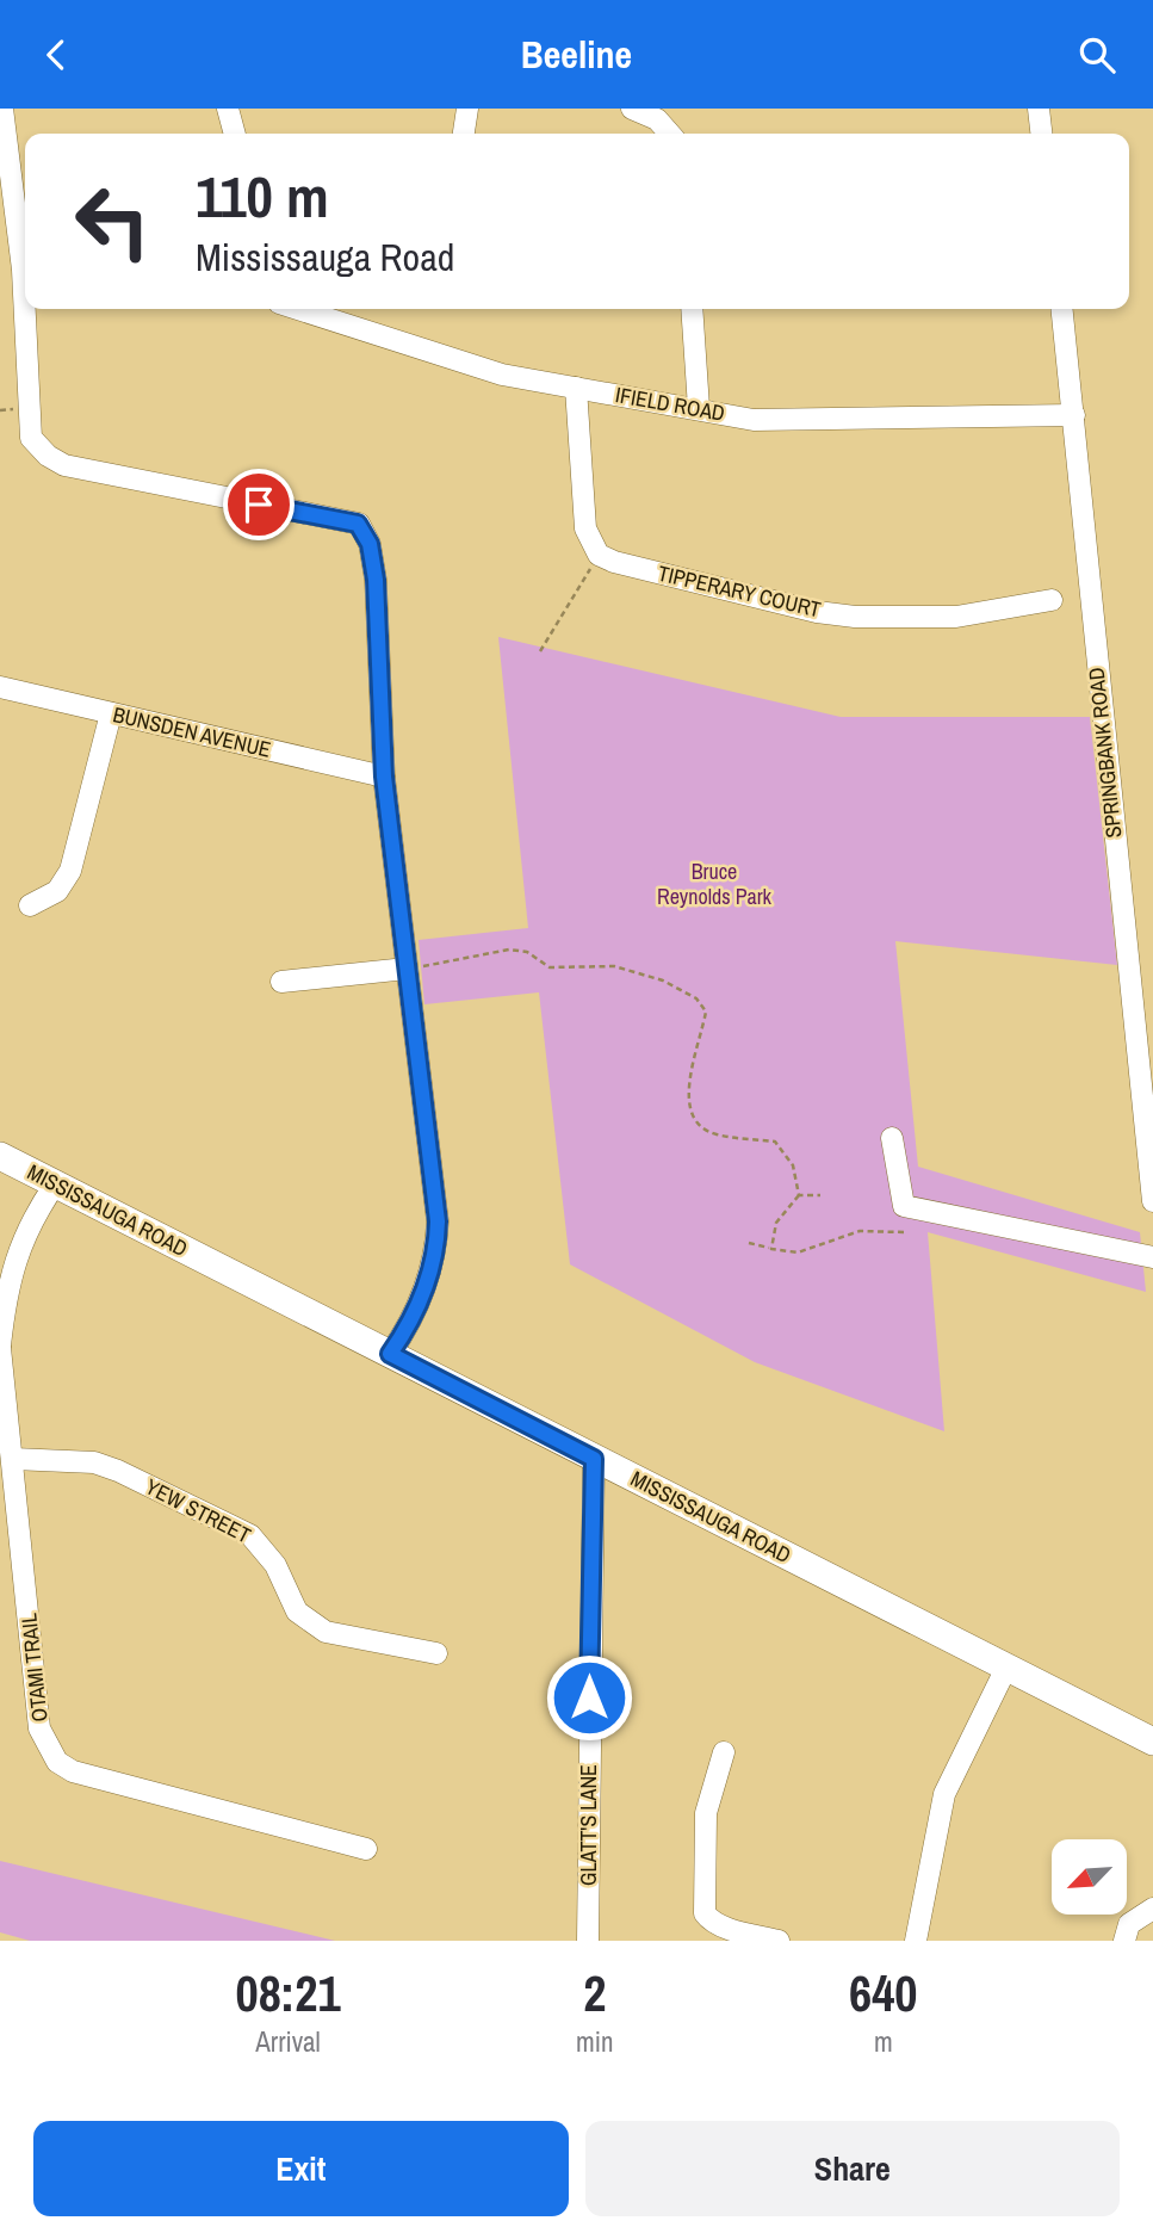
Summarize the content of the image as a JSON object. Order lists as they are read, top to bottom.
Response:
{
  "streets": {
    "main road": ["MISSISSAUGA ROAD"],
    "street": [
      "IFIELD ROAD",
      "TIPPERARY COURT",
      "BUNSDEN AVENUE",
      "SPRINGBANK ROAD",
      "YEW STREET",
      "OTAMI TRAIL",
      "GLATT'S LANE"
    ]
  },
  "crossings": [
    ["IFIELD ROAD", "SPRINGBANK ROAD"],
    ["MISSISSAUGA ROAD", "OTAMI TRAIL"],
    ["MISSISSAUGA ROAD", "GLATT'S LANE"],
    ["YEW STREET", "OTAMI TRAIL"]
  ],
  "parks": ["Bruce Reynolds Park"],
  "north": "bottom left",
  "page": {
    "header": "Beeline",
    "turn": ["110 m", "Mississauga Road"],
    "eta": [
      "08:21",
      "Arrival",
      "2",
      "min",
      "640",
      "m"
    ],
    "buttons": ["Exit", "Share"]
  }
}
